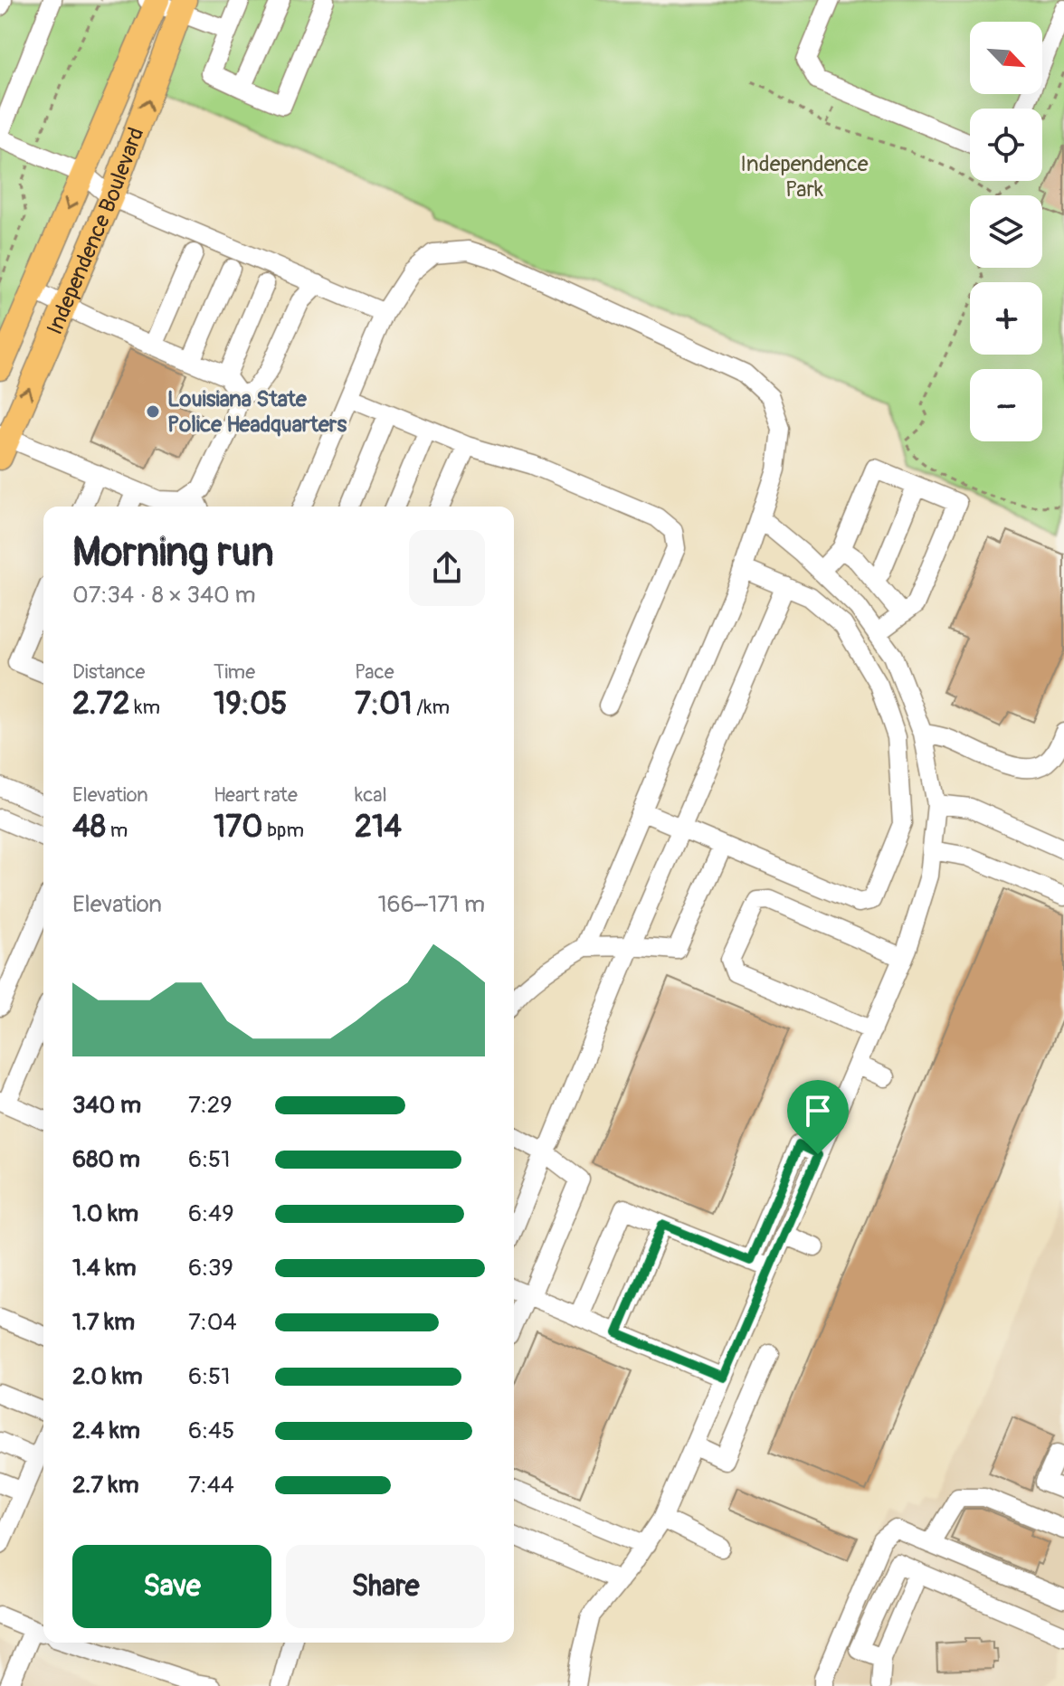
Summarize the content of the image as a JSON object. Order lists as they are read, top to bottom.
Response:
{
  "streets": {
    "main road": ["Independence Boulevard"]
  },
  "parks": ["Independence Park"],
  "places": ["Louisiana State Police Headquarters"],
  "north": "bottom right",
  "page": {
    "map_buttons": ["+", "−"],
    "heading": ["Morning run", "07:34 · 8 × 340 m"],
    "stats": [
      ["Distance", "2.72 km"],
      ["Time", "19:05"],
      ["Pace", "7:01 /km"],
      ["Elevation", "48 m"],
      ["Heart rate", "170 bpm"],
      ["kcal", "214"]
    ],
    "chart": ["Elevation", "166–171 m"],
    "list": [
      {
        "name": "340 m",
        "note": "7:29"
      },
      {
        "name": "680 m",
        "note": "6:51"
      },
      {
        "name": "1.0 km",
        "note": "6:49"
      },
      {
        "name": "1.4 km",
        "note": "6:39"
      },
      {
        "name": "1.7 km",
        "note": "7:04"
      },
      {
        "name": "2.0 km",
        "note": "6:51"
      },
      {
        "name": "2.4 km",
        "note": "6:45"
      },
      {
        "name": "2.7 km",
        "note": "7:44"
      }
    ],
    "buttons": ["Save", "Share"]
  }
}
